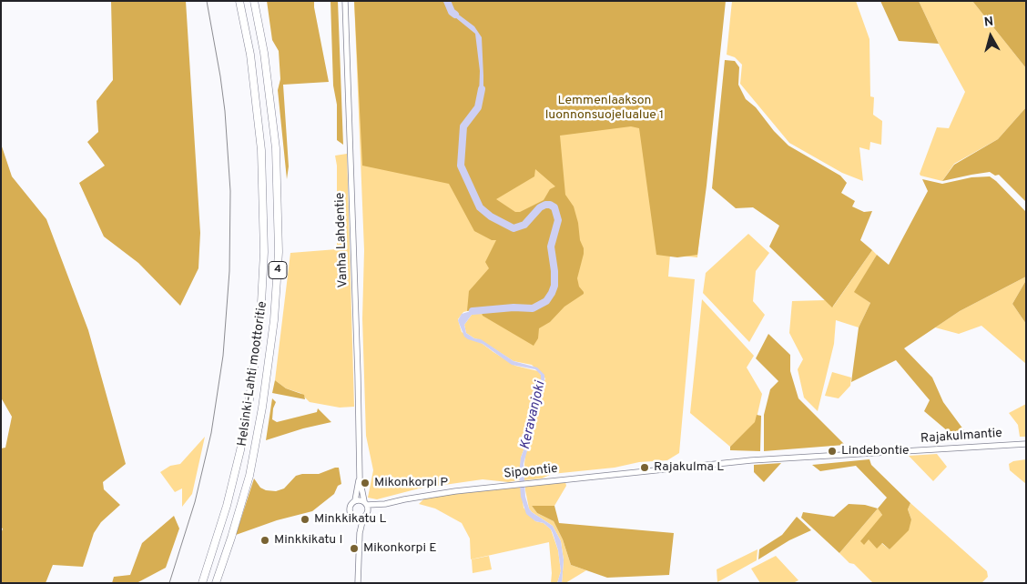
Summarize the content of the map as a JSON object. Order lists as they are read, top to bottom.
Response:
{
  "streets": {
    "highway": ["4", "Helsinki-Lahti moottoritie"],
    "main road": ["Vanha Lahdentie", "Rajakulmantie", "Sipoontie"]
  },
  "crossings": [
    ["Vanha Lahdentie", "Sipoontie"],
    ["Rajakulmantie", "Sipoontie"]
  ],
  "water": ["Keravanjoki"],
  "parks": ["Lemmenlaakson luonnonsuojelualue 1"],
  "places": [
    "Lindebontie",
    "Rajakulma L",
    "Mikonkorpi P",
    "Minkkikatu L",
    "Minkkikatu I",
    "Mikonkorpi E"
  ],
  "north": "top"
}
